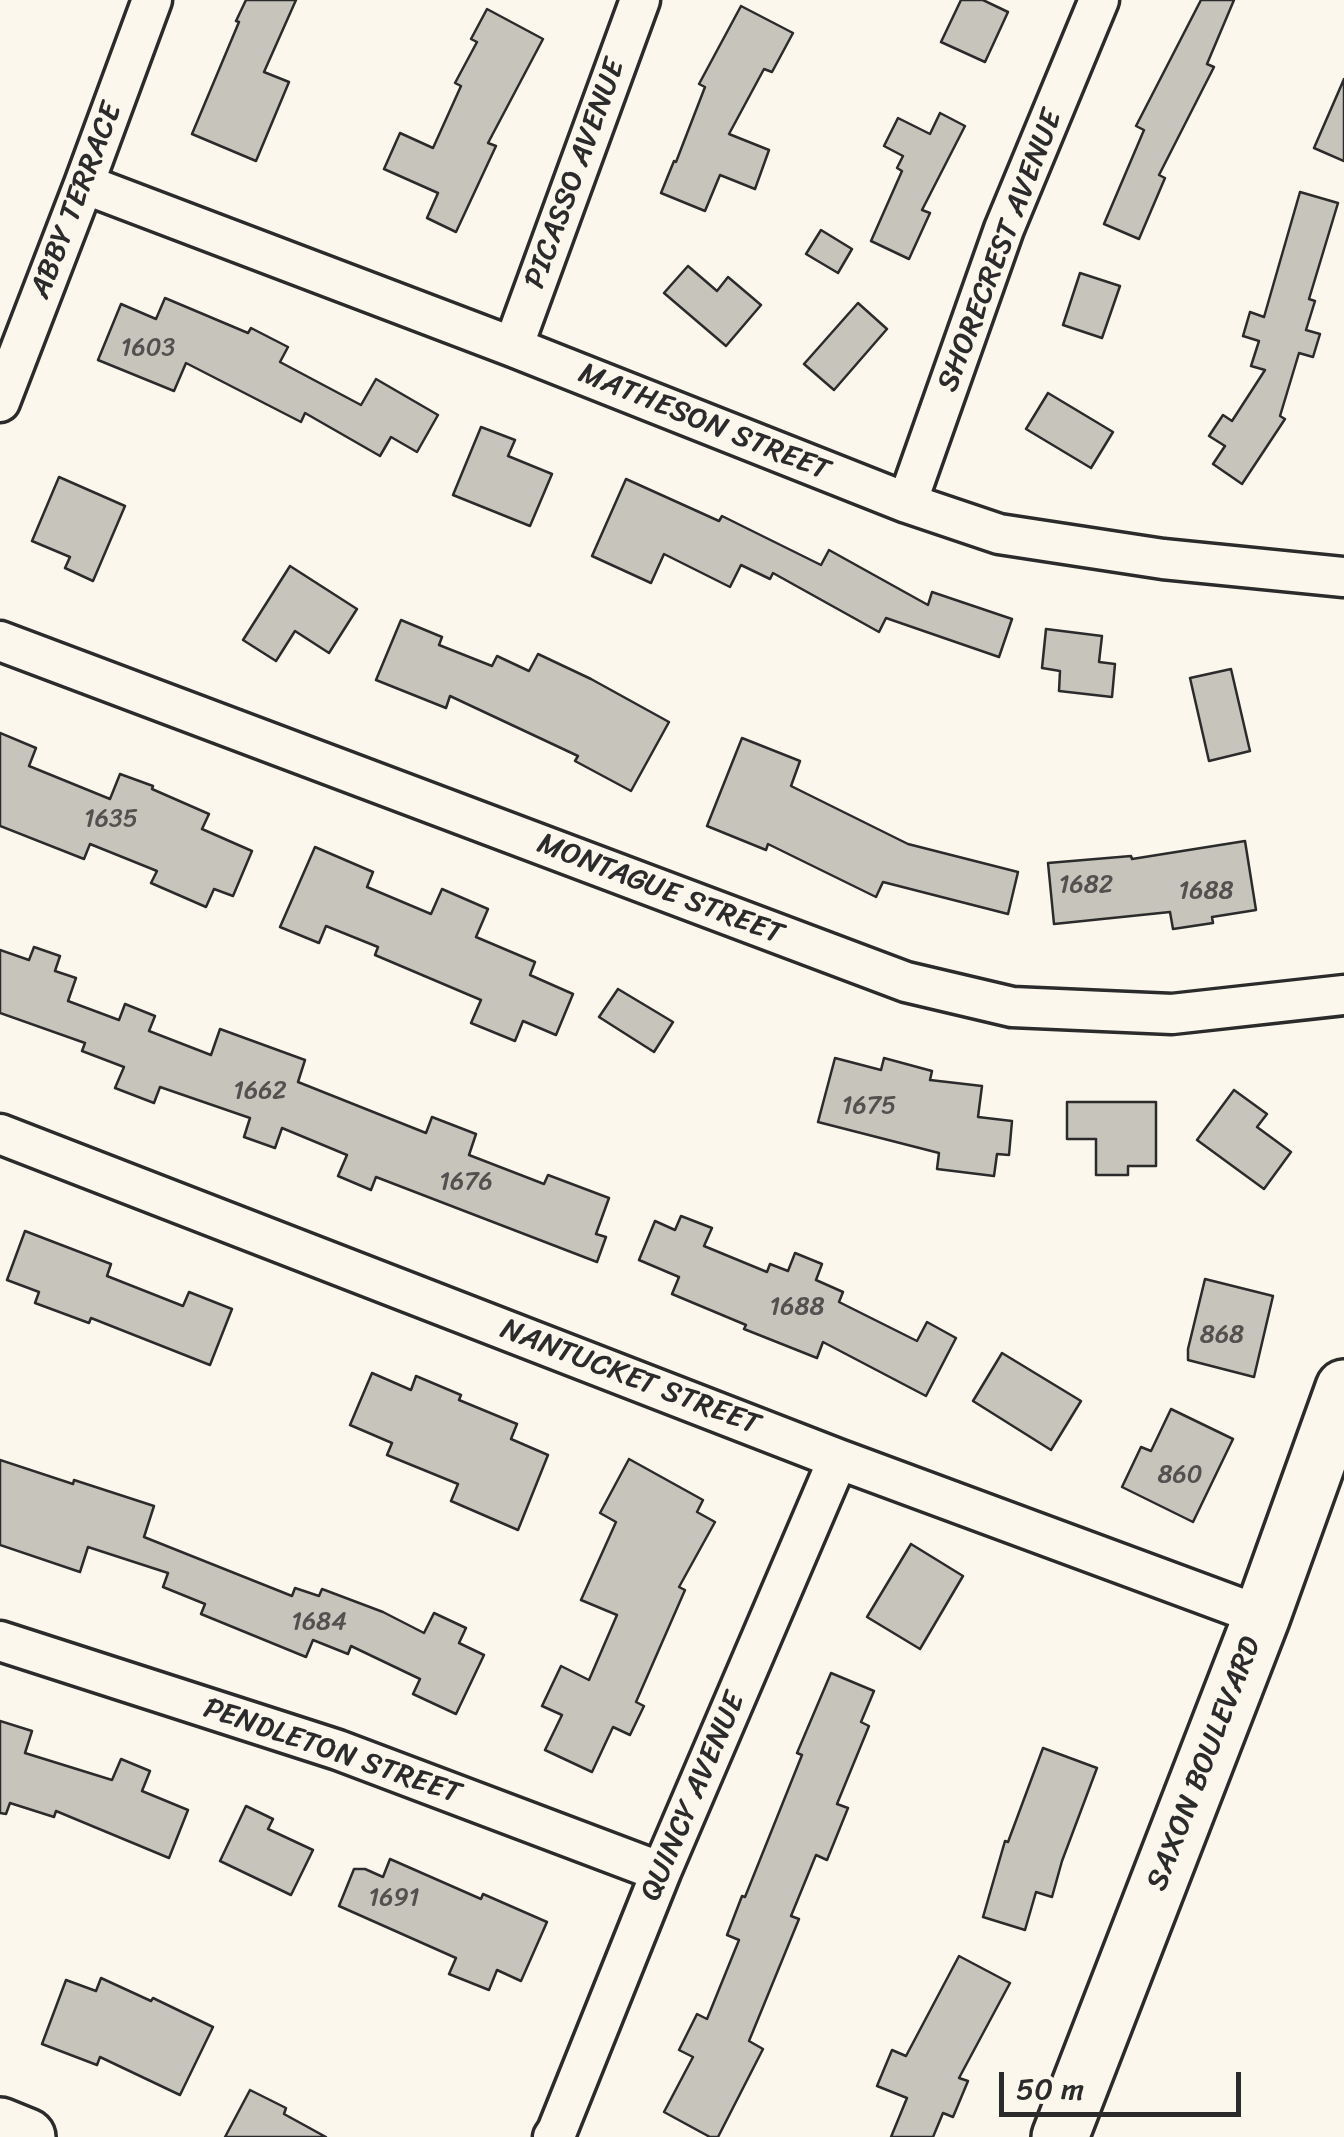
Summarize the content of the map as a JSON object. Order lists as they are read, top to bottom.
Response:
{
  "streets": {
    "main road": ["SAXON BOULEVARD"],
    "street": [
      "PICASSO AVENUE",
      "ABBY TERRACE",
      "SHORECREST AVENUE",
      "MATHESON STREET",
      "MONTAGUE STREET",
      "NANTUCKET STREET",
      "PENDLETON STREET",
      "QUINCY AVENUE"
    ]
  },
  "crossings": [
    ["PICASSO AVENUE", "MATHESON STREET"],
    ["ABBY TERRACE", "MATHESON STREET"],
    ["SHORECREST AVENUE", "MATHESON STREET"],
    ["NANTUCKET STREET", "SAXON BOULEVARD"],
    ["NANTUCKET STREET", "QUINCY AVENUE"],
    ["PENDLETON STREET", "QUINCY AVENUE"]
  ],
  "house_numbers": [
    "1603",
    "1635",
    "1682",
    "1688",
    "1662",
    "1675",
    "1676",
    "1688",
    "868",
    "860",
    "1684",
    "1691"
  ],
  "scale_bar": "50 m"
}
